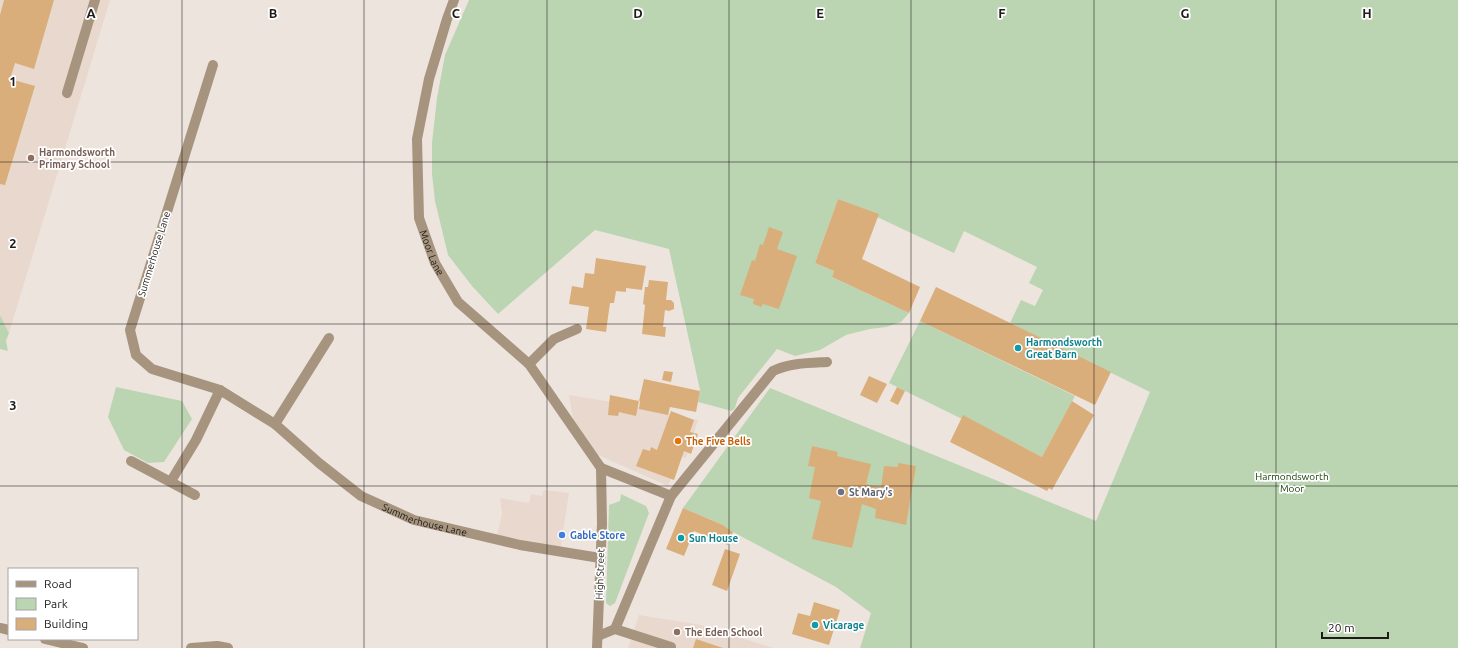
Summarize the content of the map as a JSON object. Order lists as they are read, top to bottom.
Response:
{
  "streets": {
    "street": ["Moor Lane", "Summerhouse Lane", "High Street"]
  },
  "crossings": [
    ["Moor Lane", "High Street"],
    ["Summerhouse Lane", "High Street"]
  ],
  "parks": ["Harmondsworth Moor"],
  "places": [
    "Harmondsworth Primary School",
    "Harmondsworth Great Barn",
    "The Five Bells",
    "St Mary's",
    "Gable Store",
    "Sun House",
    "Vicarage",
    "The Eden School"
  ],
  "legend": ["Road", "Park", "Building"],
  "scale_bar": "20 m",
  "grid": {
    "columns": [
      "A",
      "B",
      "C",
      "D",
      "E",
      "F",
      "G",
      "H"
    ],
    "rows": ["1", "2", "3"]
  }
}
